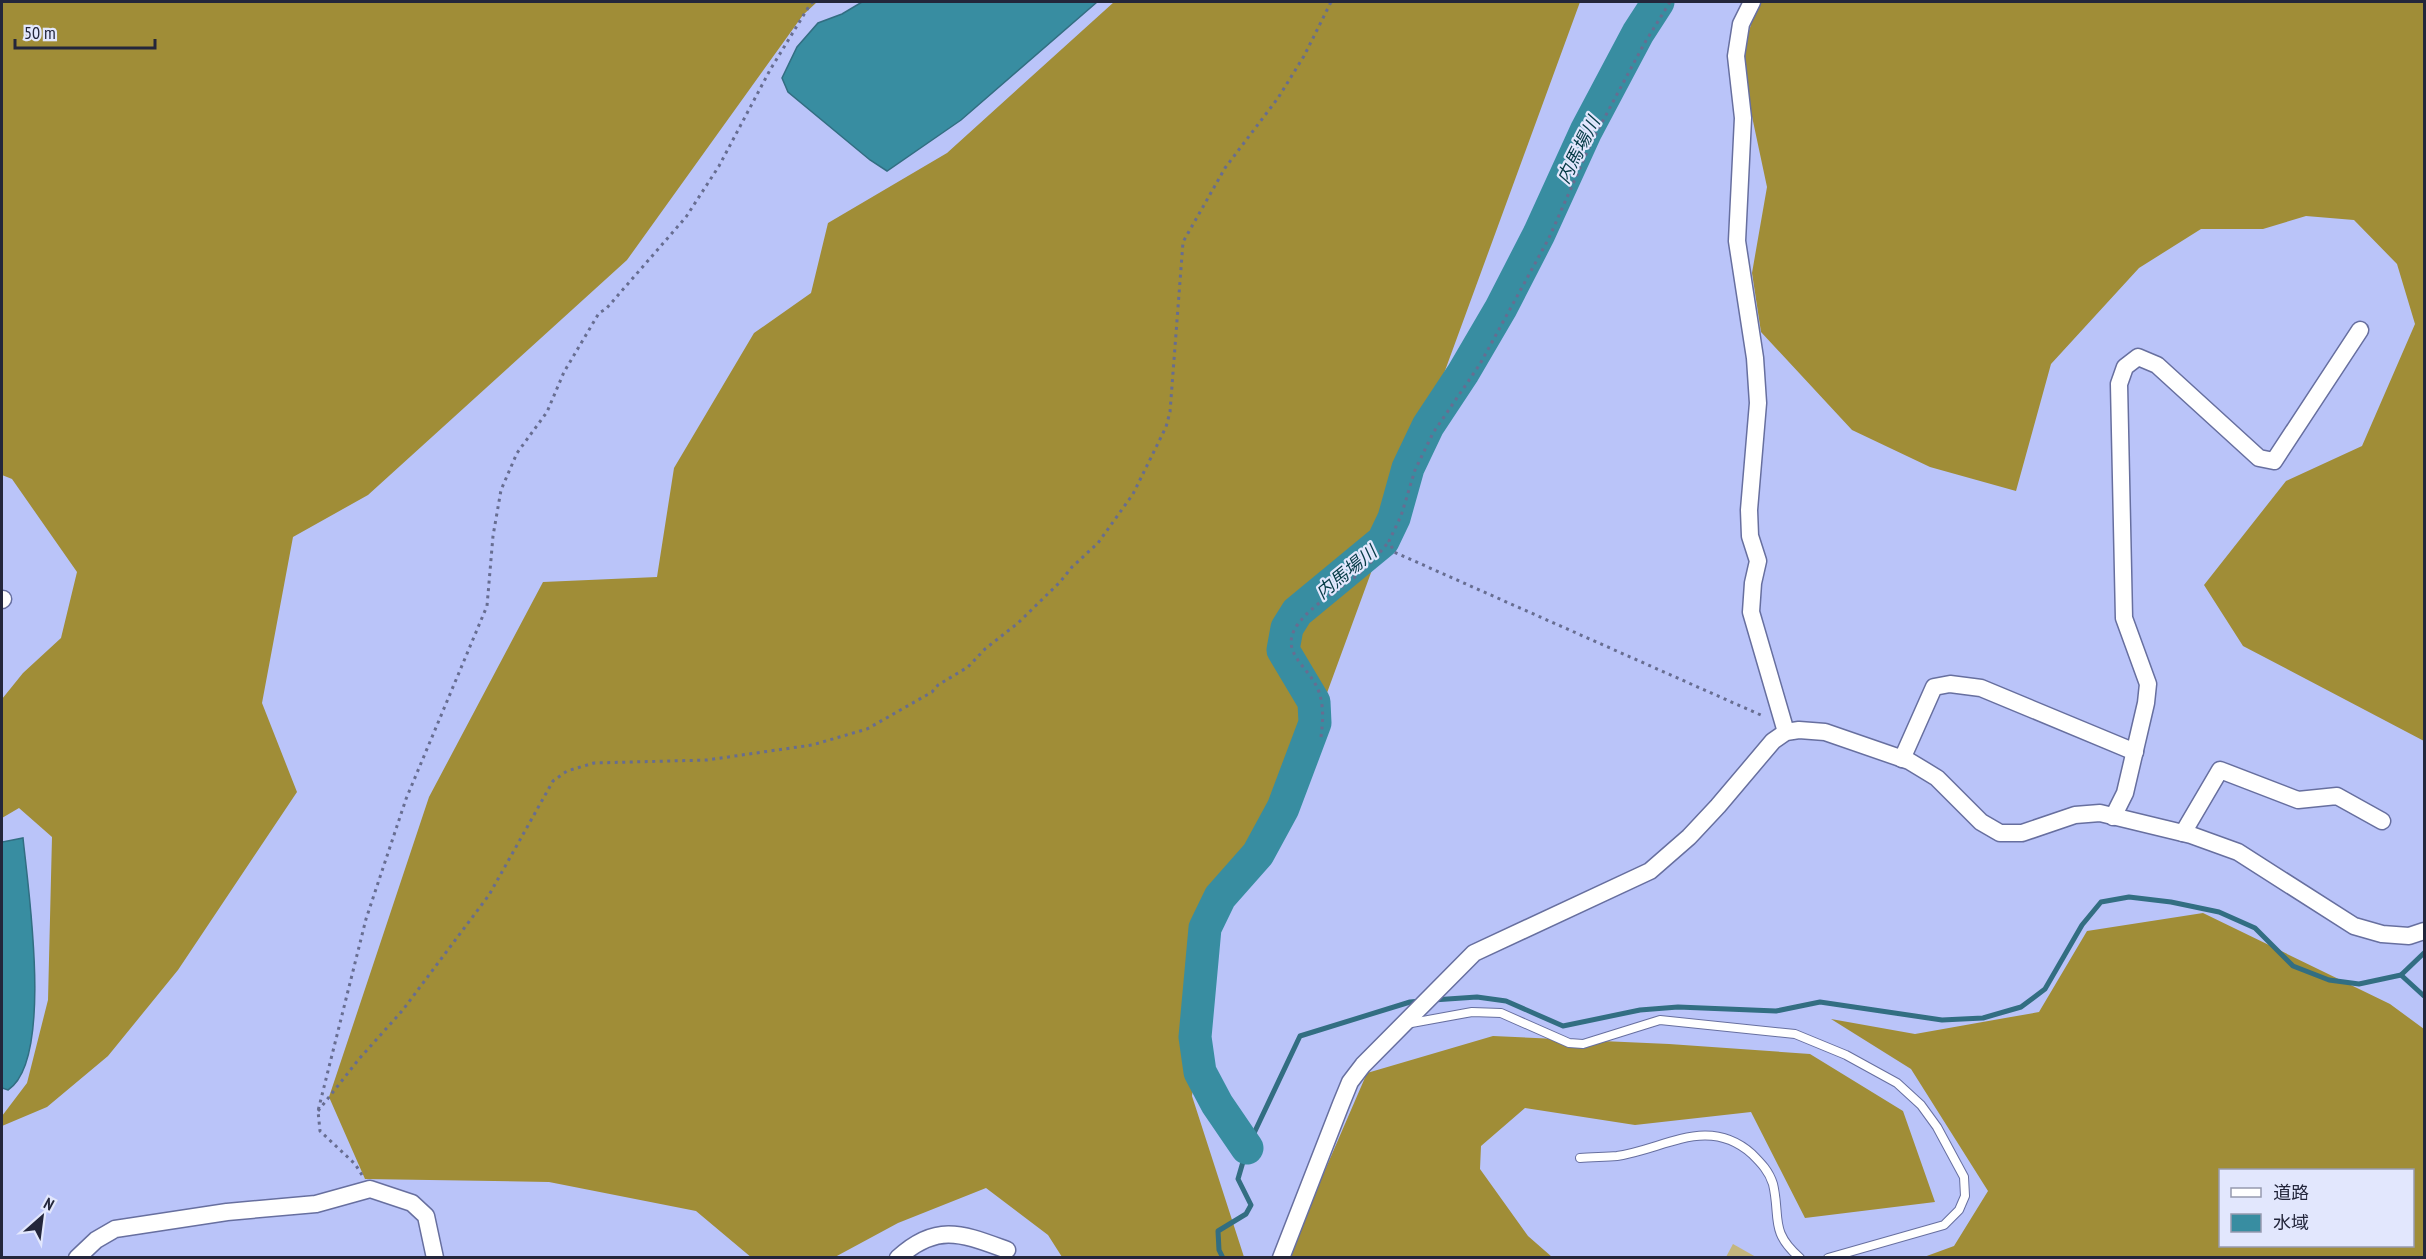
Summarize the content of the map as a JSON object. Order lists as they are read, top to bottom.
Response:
{
  "water": ["内馬場川"],
  "legend": ["道路", "水域"],
  "scale_bar": "50 m",
  "north": "top right"
}
